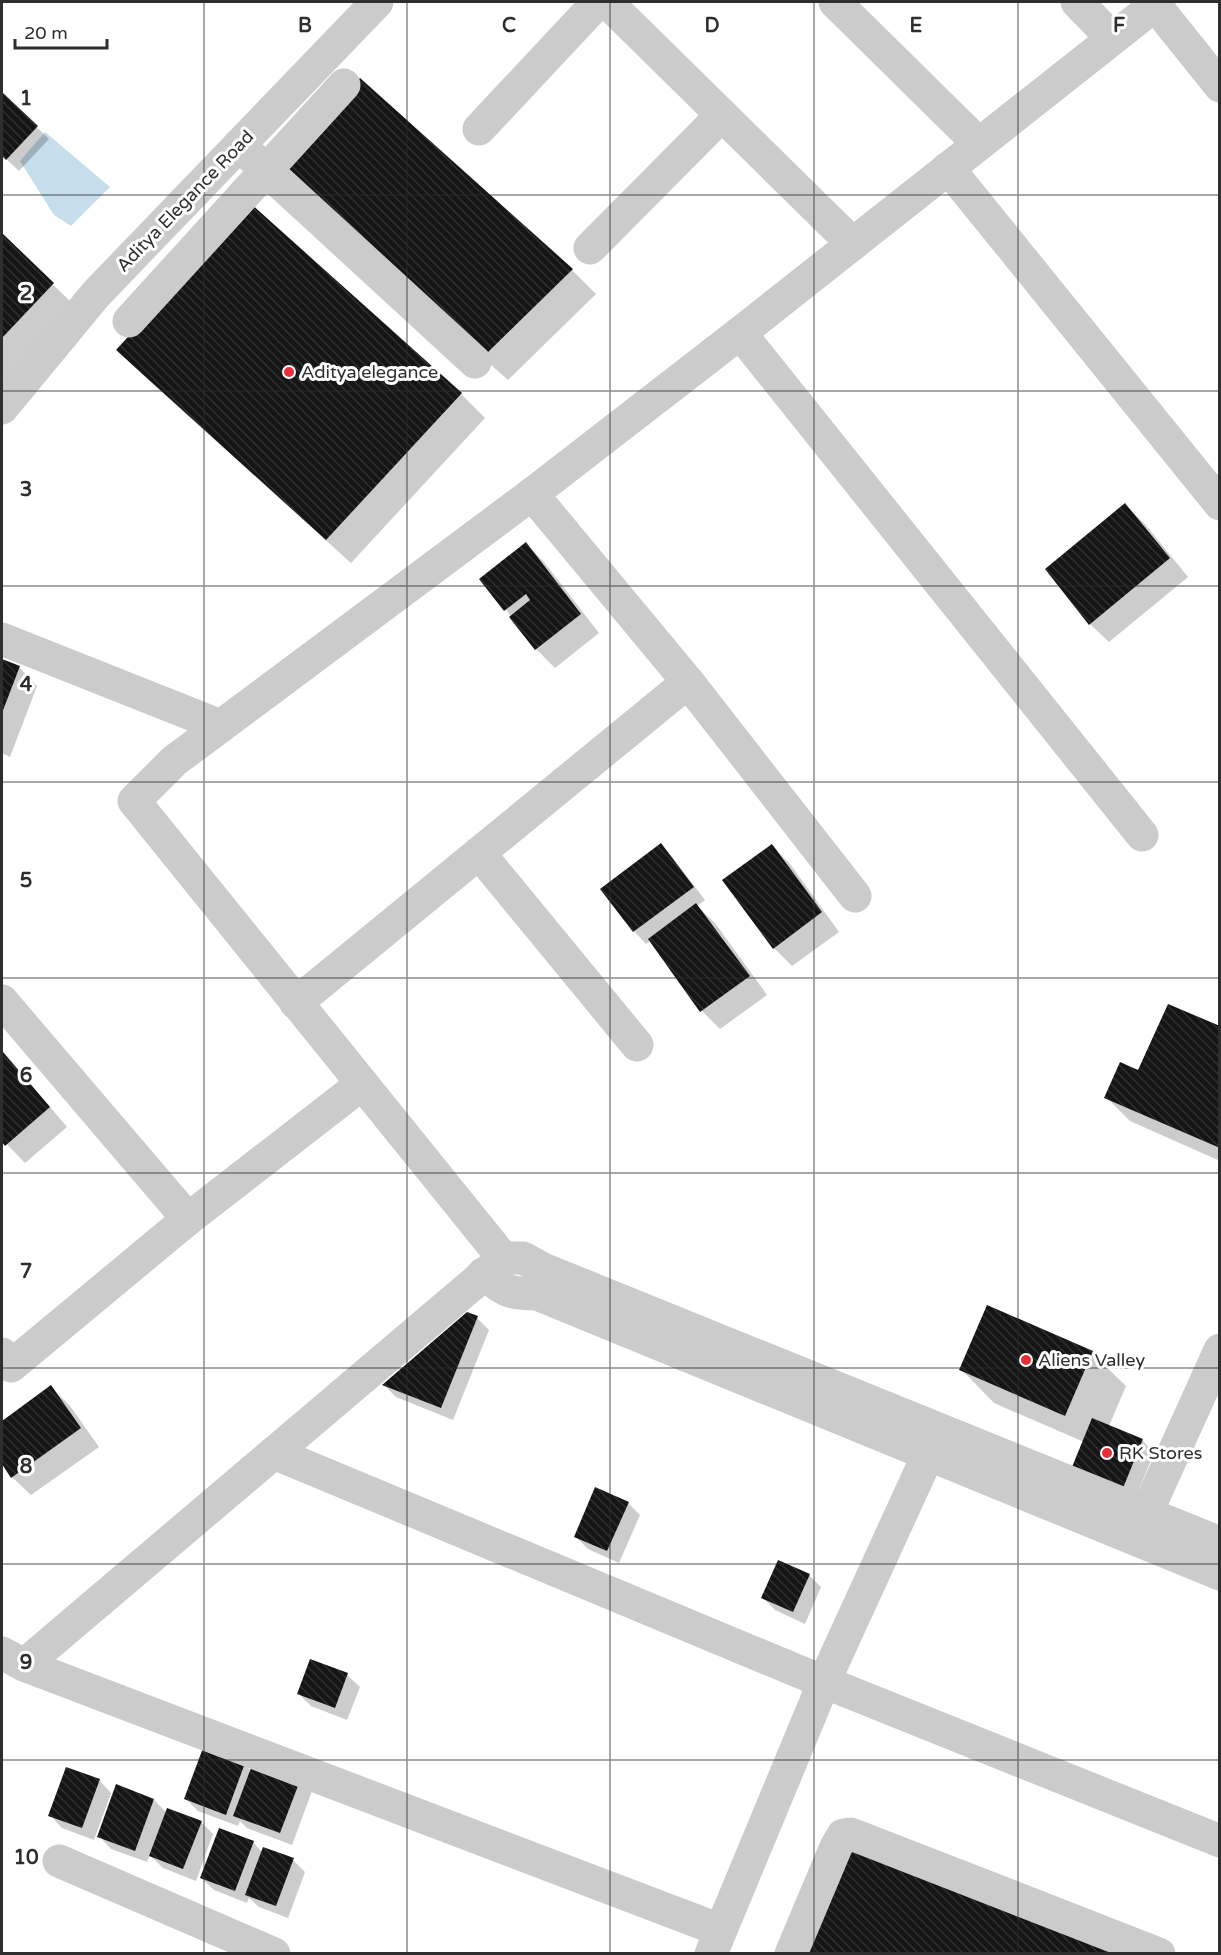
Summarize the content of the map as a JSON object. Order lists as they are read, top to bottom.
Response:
{
  "streets": {
    "street": ["Aditya Elegance Road"]
  },
  "places": ["Aditya elegance", "Aliens Valley", "RK Stores"],
  "scale_bar": "20 m",
  "grid": {
    "columns": [
      "B",
      "C",
      "D",
      "E",
      "F"
    ],
    "rows": [
      "1",
      "2",
      "3",
      "4",
      "5",
      "6",
      "7",
      "8",
      "9",
      "10"
    ]
  }
}
